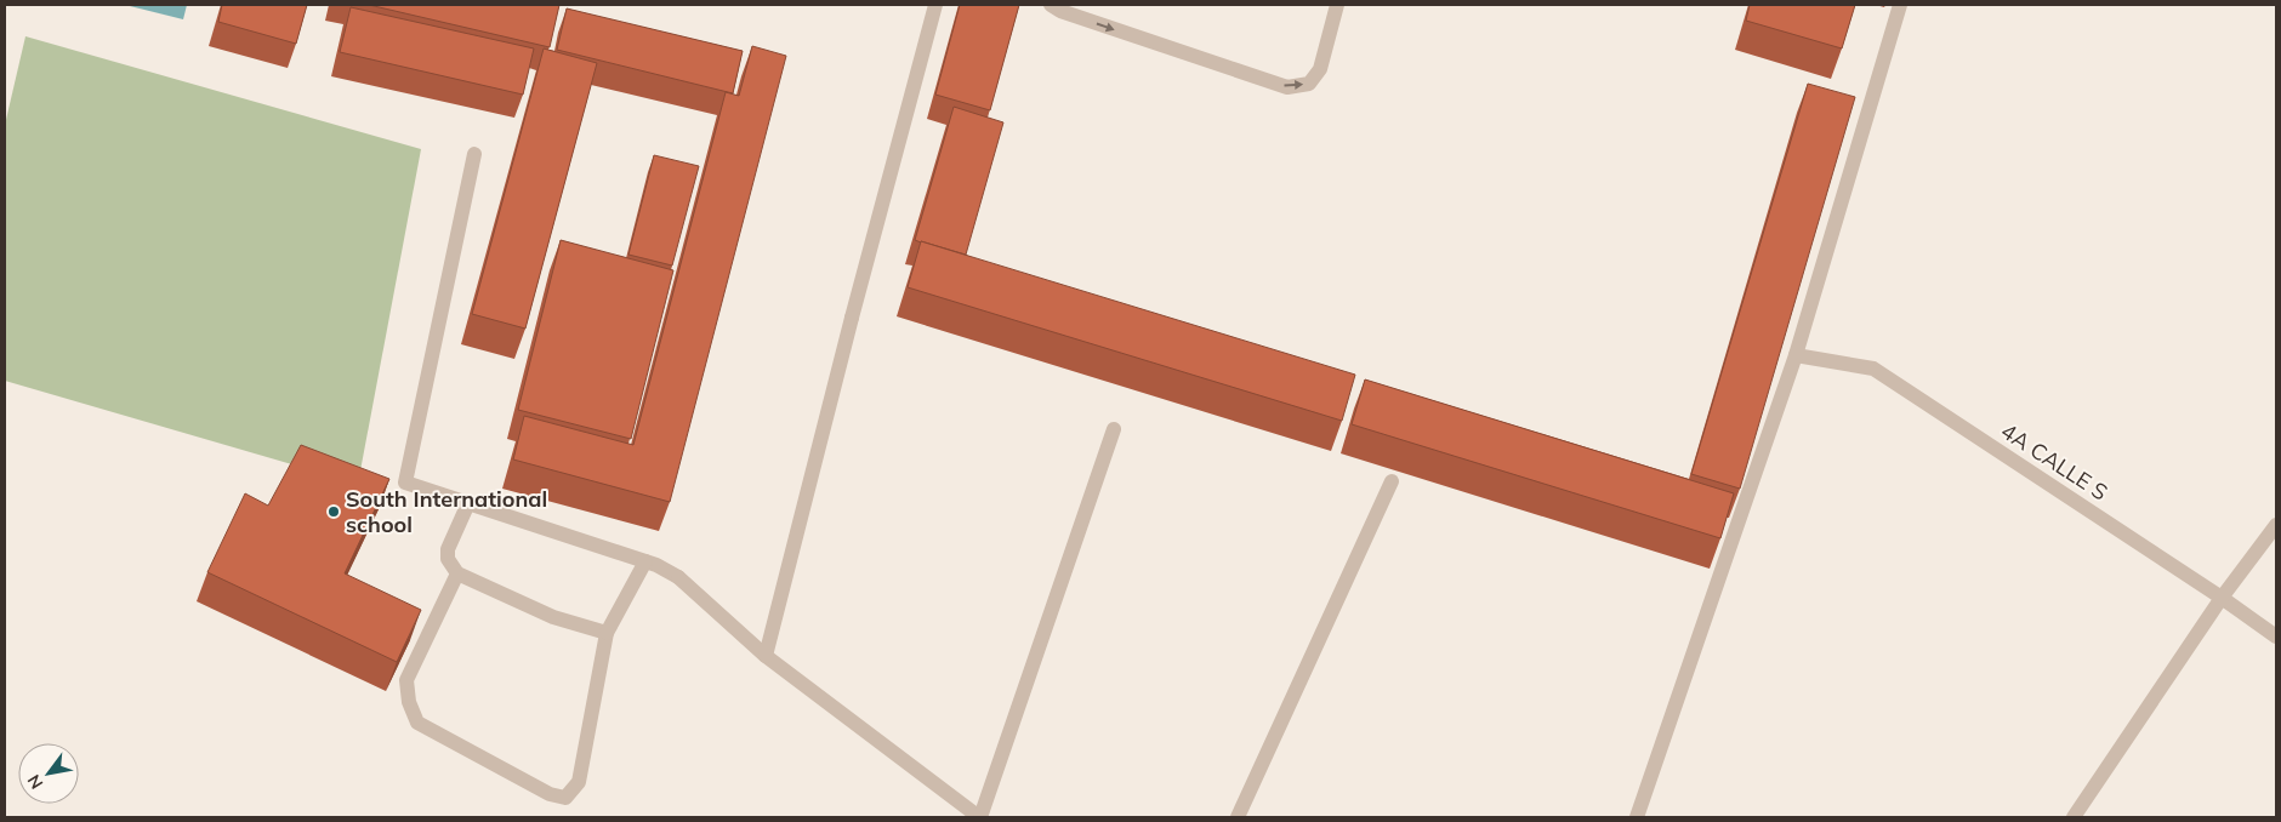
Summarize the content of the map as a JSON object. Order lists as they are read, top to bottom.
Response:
{
  "streets": {
    "street": ["4A CALLE S"]
  },
  "places": ["South International school"],
  "north": "bottom left"
}
